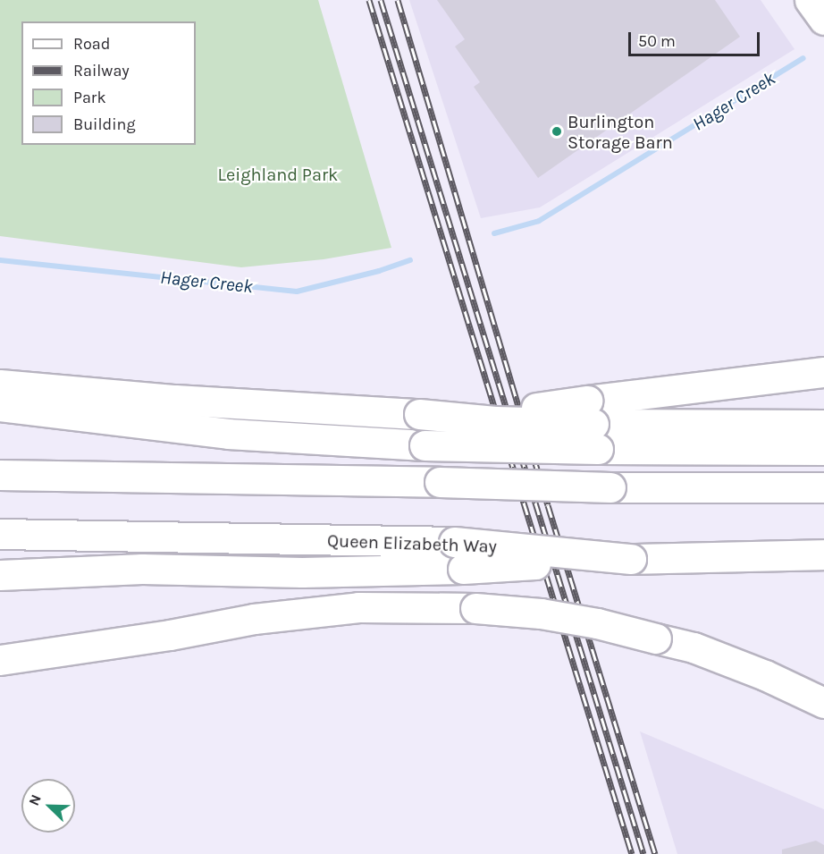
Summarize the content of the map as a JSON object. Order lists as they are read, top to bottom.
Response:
{
  "streets": {
    "main road": ["Queen Elizabeth Way"]
  },
  "water": ["Hager Creek"],
  "parks": ["Leighland Park"],
  "places": ["Burlington Storage Barn"],
  "legend": [
    "Road",
    "Railway",
    "Park",
    "Building"
  ],
  "scale_bar": "50 m",
  "north": "top left"
}
